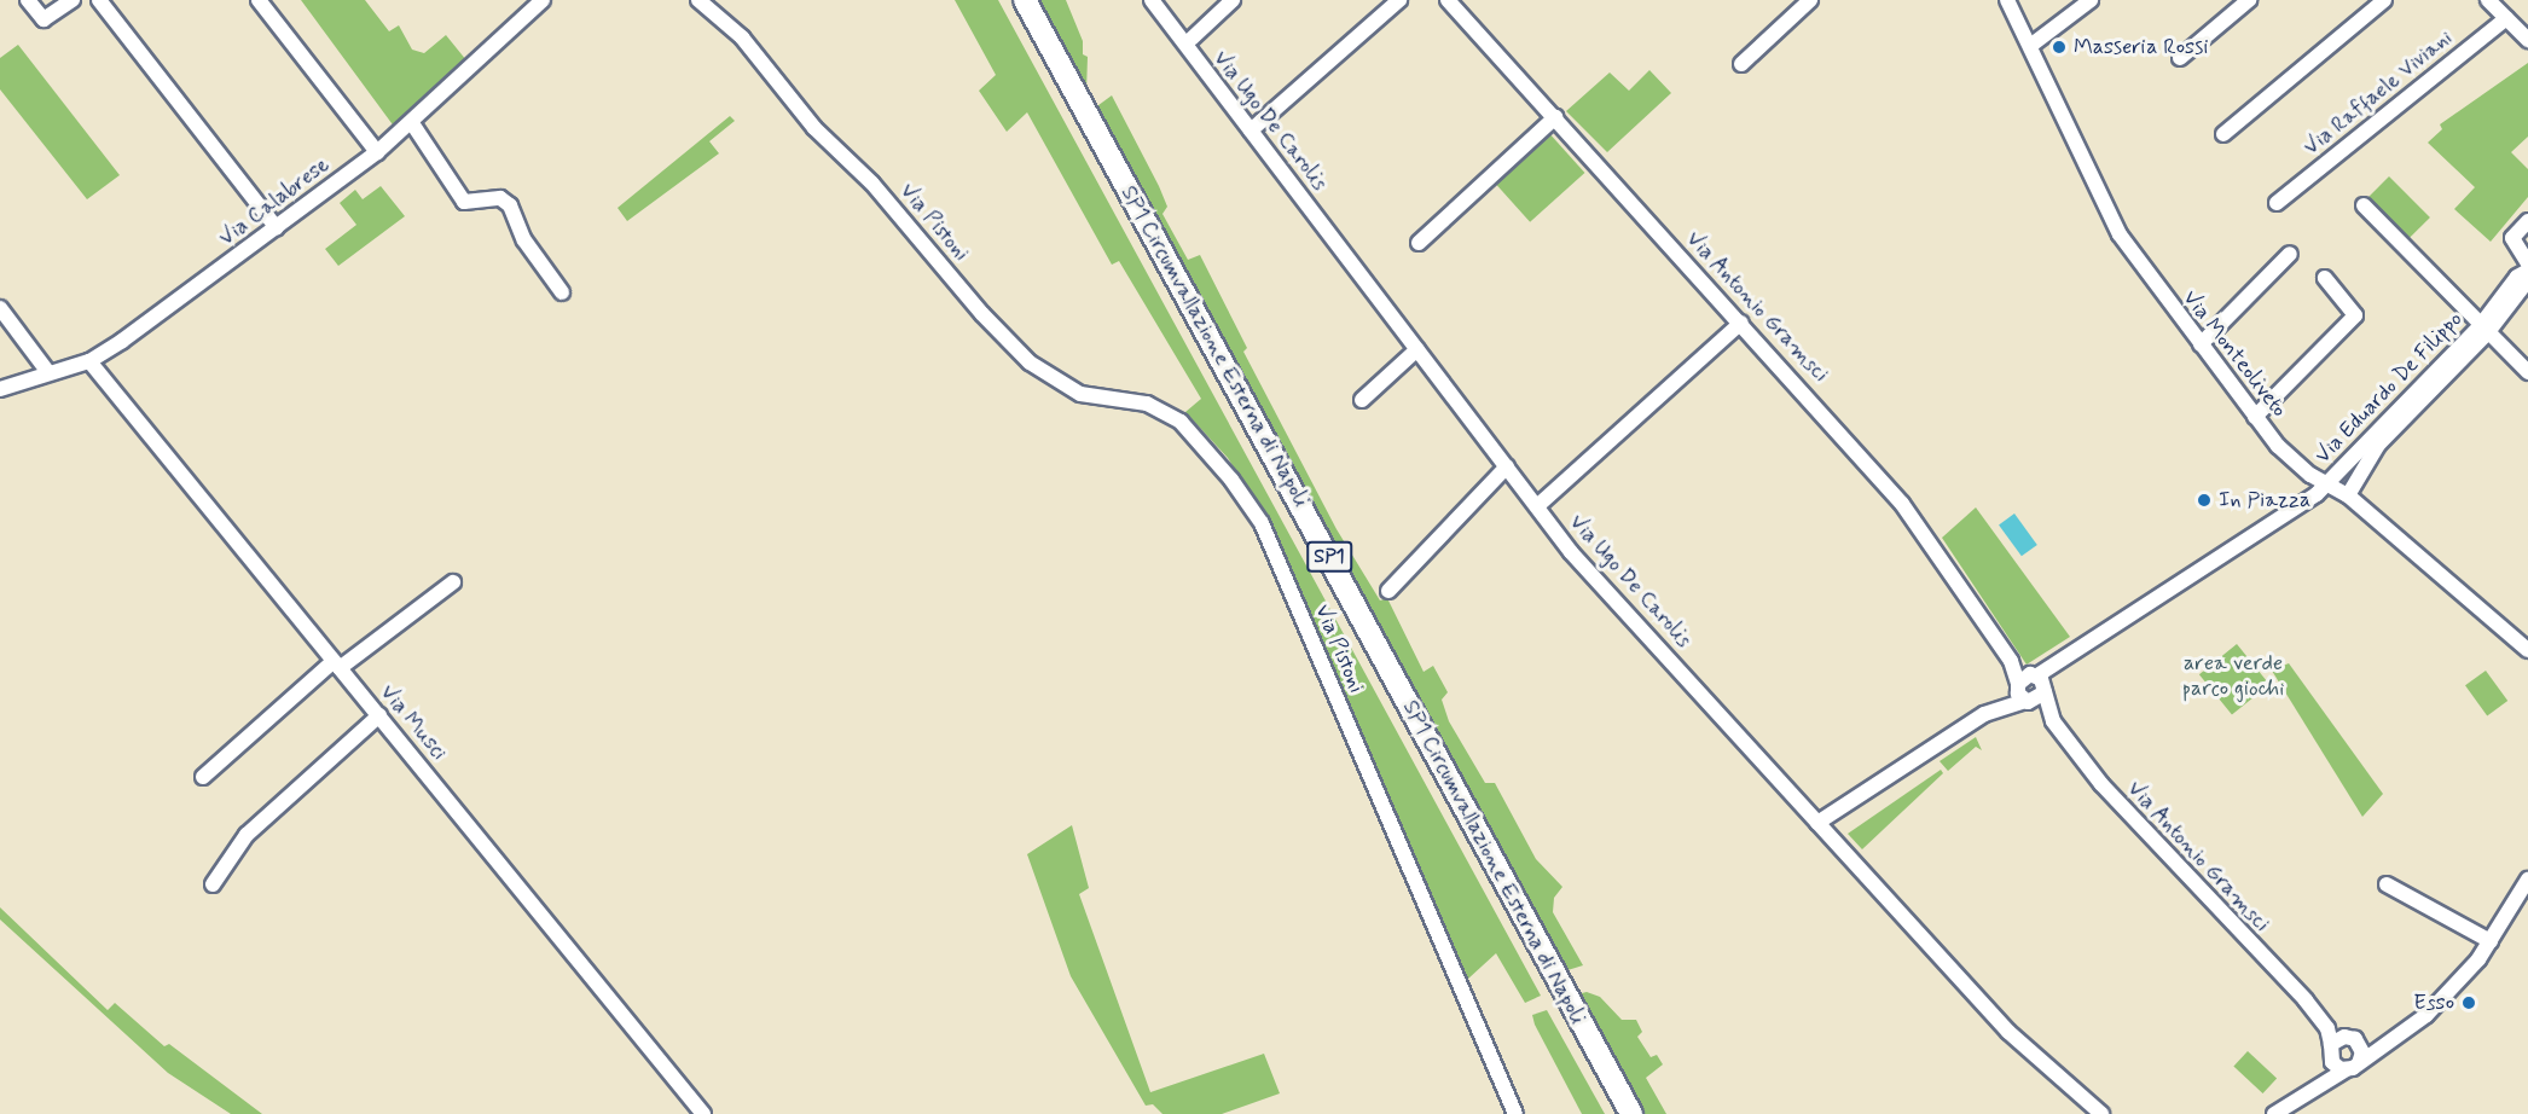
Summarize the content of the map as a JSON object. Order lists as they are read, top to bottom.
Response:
{
  "streets": {
    "highway": ["SP1 Circumvallazione Esterna di Napoli", "SP1"],
    "street": [
      "Via Raffaele Viviani",
      "Via Ugo De Carolis",
      "Via Calabrese",
      "Via Pistoni",
      "Via Antonio Gramsci",
      "Via Monteoliveto",
      "Via Eduardo De Filippo",
      "Via Musci"
    ]
  },
  "crossings": [
    ["Via Calabrese", "Via Musci"],
    ["Via Antonio Gramsci", "Via Eduardo De Filippo"],
    ["Via Monteoliveto", "Via Eduardo De Filippo"]
  ],
  "parks": ["area verde parco giochi"],
  "places": ["Masseria Rossi", "In Piazza", "Esso"]
}
